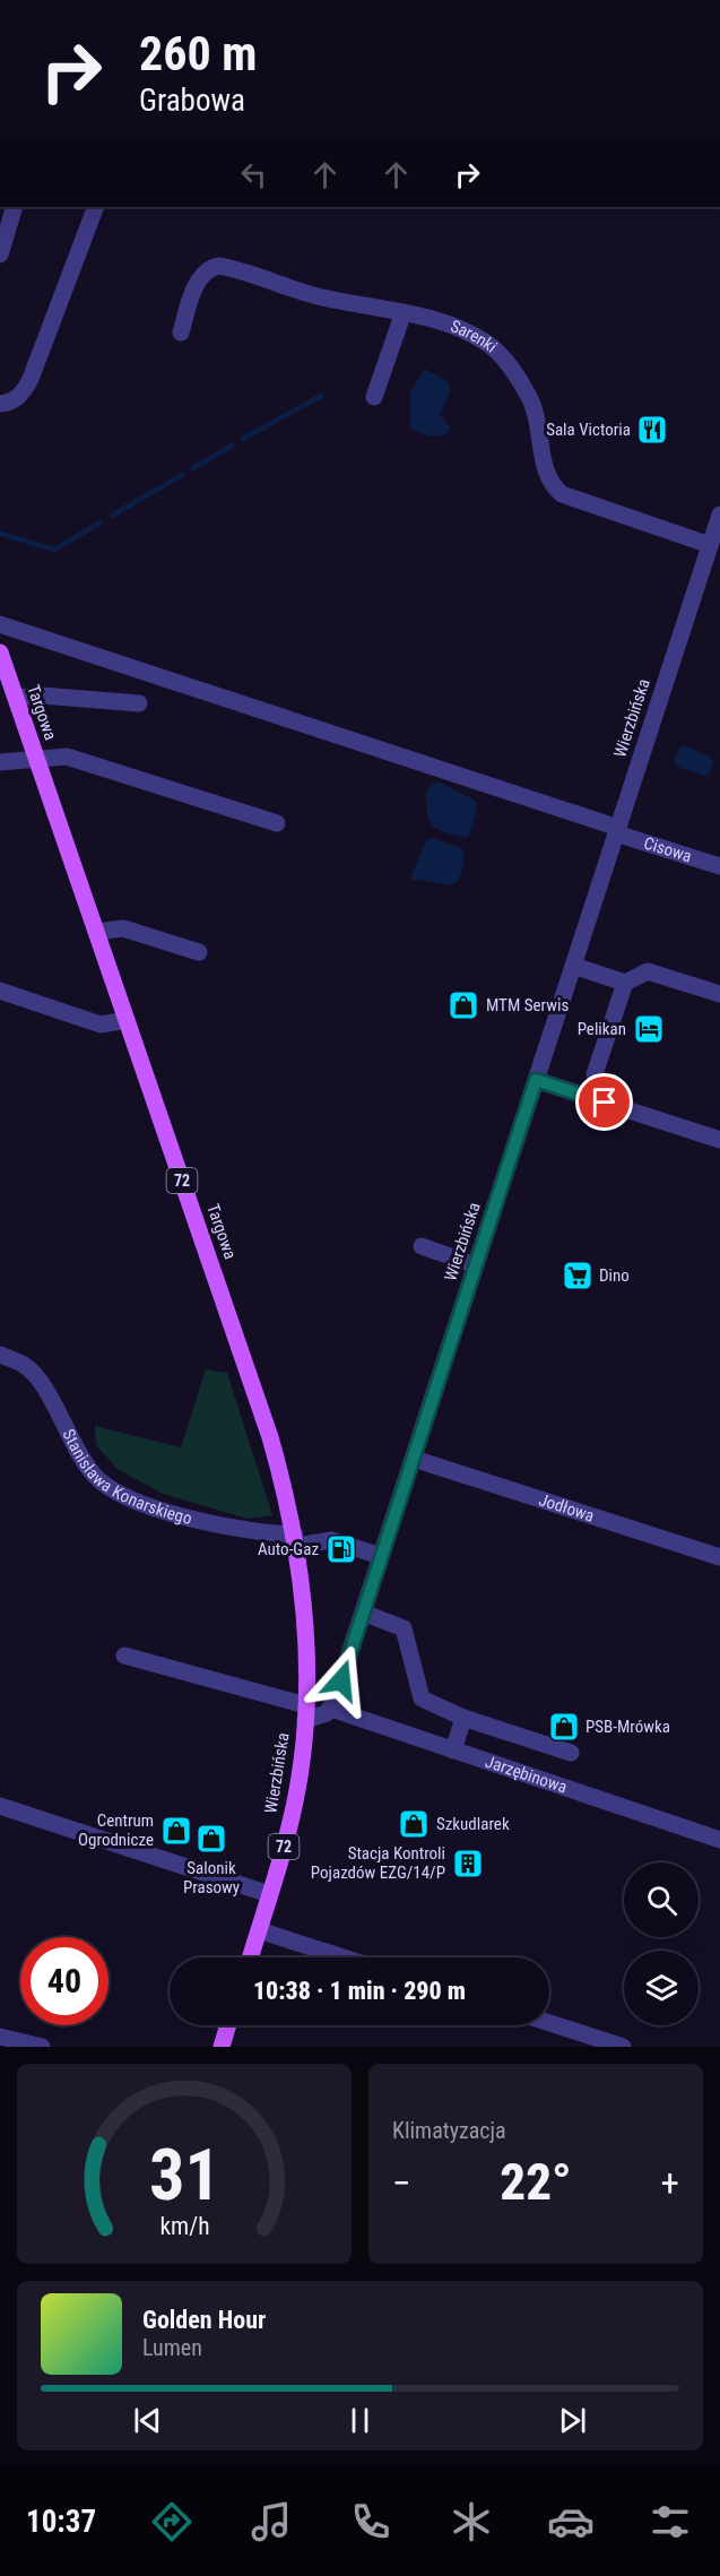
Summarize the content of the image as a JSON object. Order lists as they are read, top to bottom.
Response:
{
  "streets": {
    "main road": ["Targowa", "Wierzbińska", "72"],
    "street": [
      "Sarenki",
      "Cisowa",
      "Stanisława Konarskiego",
      "Jodłowa",
      "Jarzębinowa"
    ]
  },
  "crossings": [
    ["Sarenki", "Wierzbińska"],
    ["Targowa", "Wierzbińska"],
    ["Targowa", "Stanisława Konarskiego"],
    ["Wierzbińska", "Cisowa"],
    ["Wierzbińska", "Stanisława Konarskiego"],
    ["Wierzbińska", "Jodłowa"],
    ["Wierzbińska", "Jarzębinowa"]
  ],
  "places": {
    "restaurant": ["Sala Victoria"],
    "shop": [
      "MTM Serwis",
      "PSB-Mrówka",
      "Szkudlarek",
      "Centrum Ogrodnicze",
      "Salonik Prasowy"
    ],
    "hotel": ["Pelikan"],
    "supermarket": ["Dino"],
    "fuel station": ["Auto-Gaz"],
    "building": ["Stacja Kontroli Pojazdów EZG/14/P"]
  },
  "page": {
    "turn": ["260 m", "Grabowa"],
    "limit": "40",
    "trip": "10:38 · 1 min · 290 m",
    "tile": "Klimatyzacja",
    "heat": ["−", "22°", "+"],
    "song": ["Golden Hour", "Lumen"],
    "tabs": "10:37",
    "gauge": ["31", "km/h"]
  }
}
